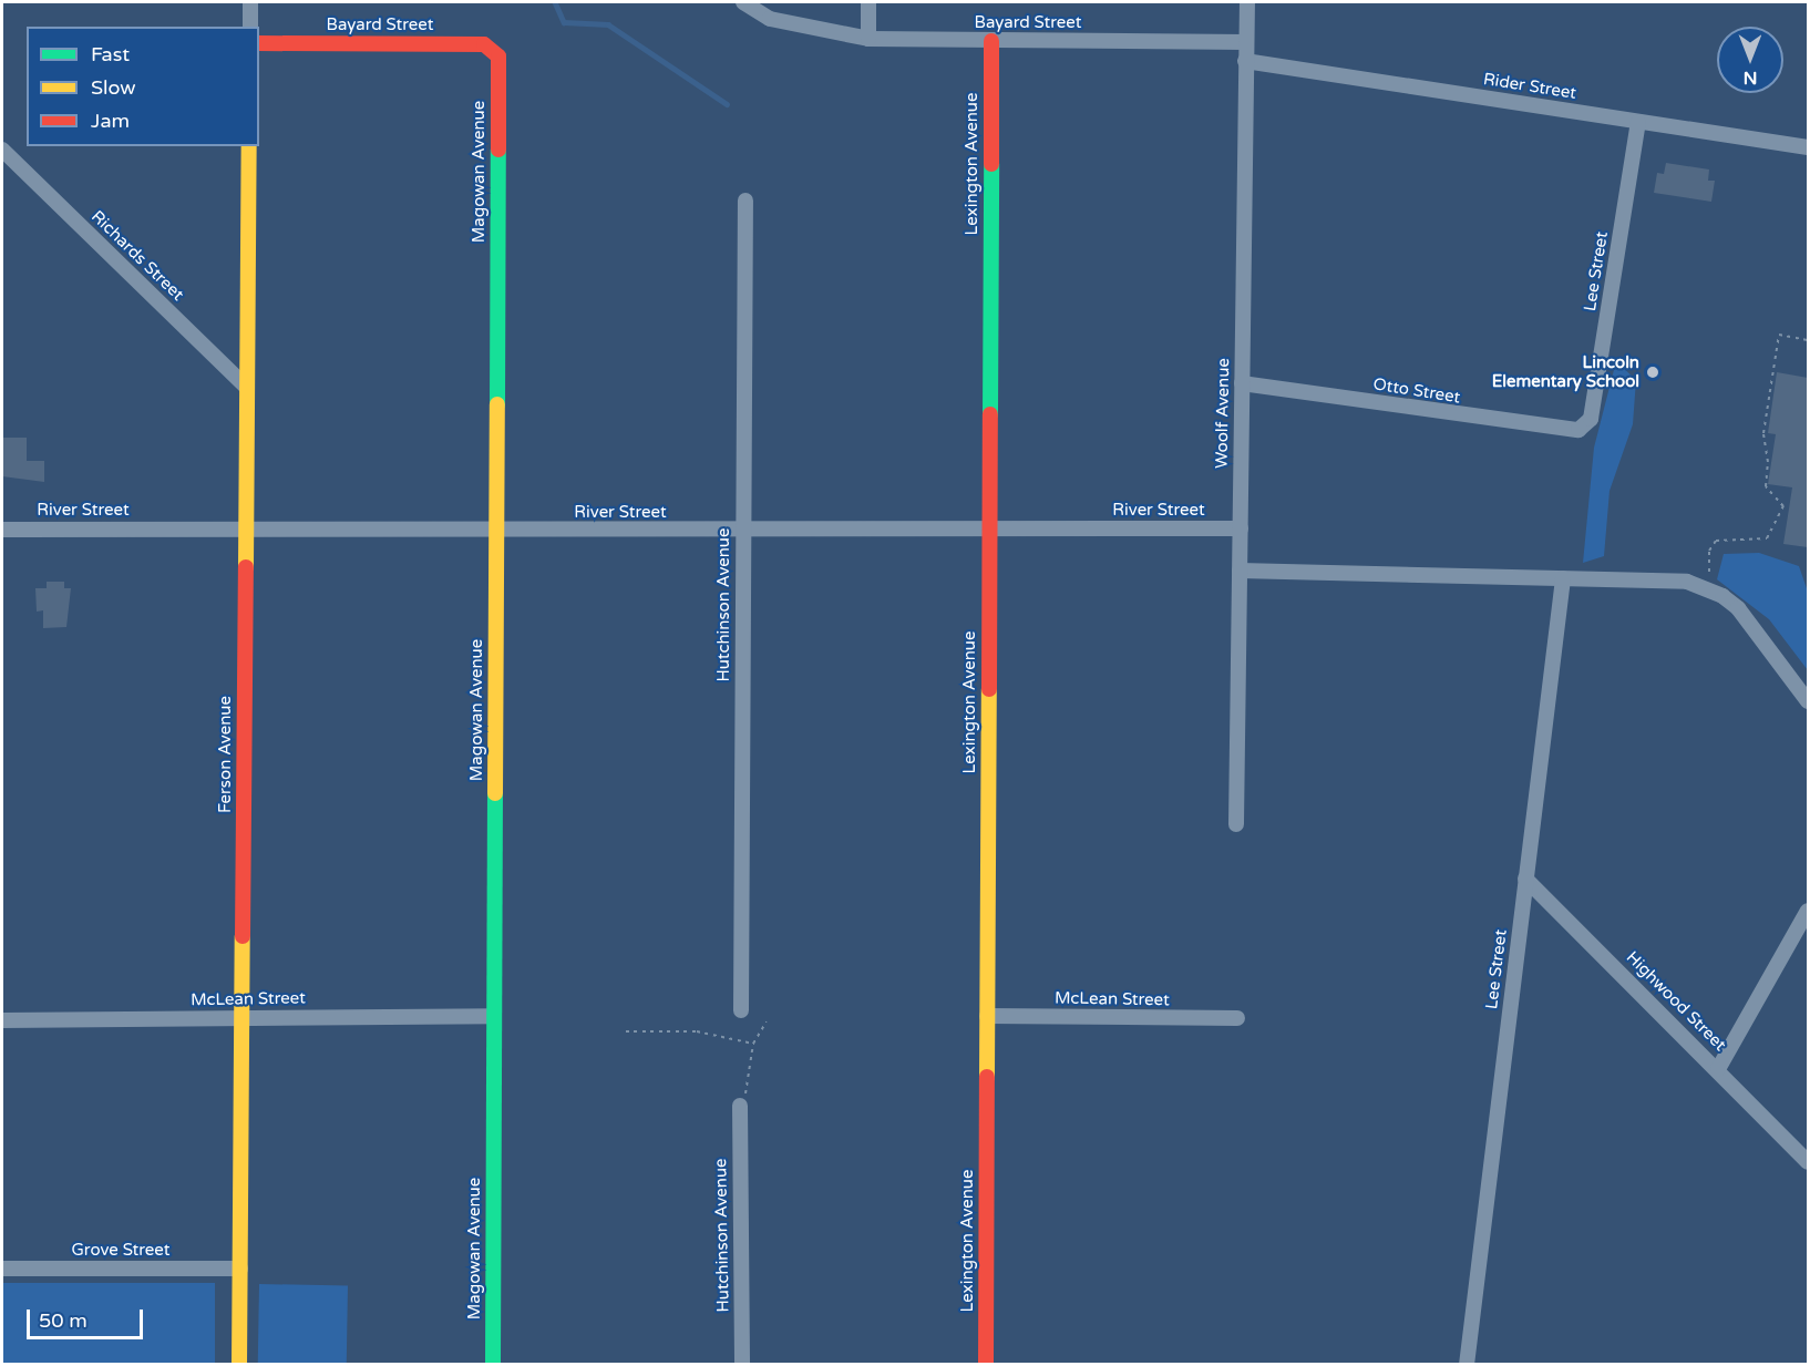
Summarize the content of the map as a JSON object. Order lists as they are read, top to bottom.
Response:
{
  "streets": {
    "street": [
      "Bayard Street",
      "Rider Street",
      "Lexington Avenue",
      "Magowan Avenue",
      "Richards Street",
      "Lee Street",
      "Otto Street",
      "Woolf Avenue",
      "River Street",
      "Hutchinson Avenue",
      "Ferson Avenue",
      "McLean Street",
      "Highwood Street",
      "Grove Street"
    ]
  },
  "crossings": [
    ["Bayard Street", "Lexington Avenue"],
    ["Bayard Street", "Magowan Avenue"],
    ["Bayard Street", "Woolf Avenue"],
    ["Rider Street", "Lee Street"],
    ["Rider Street", "Woolf Avenue"],
    ["Lexington Avenue", "River Street"],
    ["Lexington Avenue", "McLean Street"],
    ["Magowan Avenue", "River Street"],
    ["Magowan Avenue", "McLean Street"],
    ["Richards Street", "Ferson Avenue"],
    ["Lee Street", "Otto Street"],
    ["Lee Street", "Highwood Street"],
    ["Otto Street", "Woolf Avenue"],
    ["Woolf Avenue", "River Street"],
    ["River Street", "Hutchinson Avenue"],
    ["River Street", "Ferson Avenue"],
    ["Ferson Avenue", "McLean Street"],
    ["Ferson Avenue", "Grove Street"]
  ],
  "places": ["Lincoln Elementary School"],
  "legend": ["Fast", "Slow", "Jam"],
  "scale_bar": "50 m",
  "north": "bottom"
}
